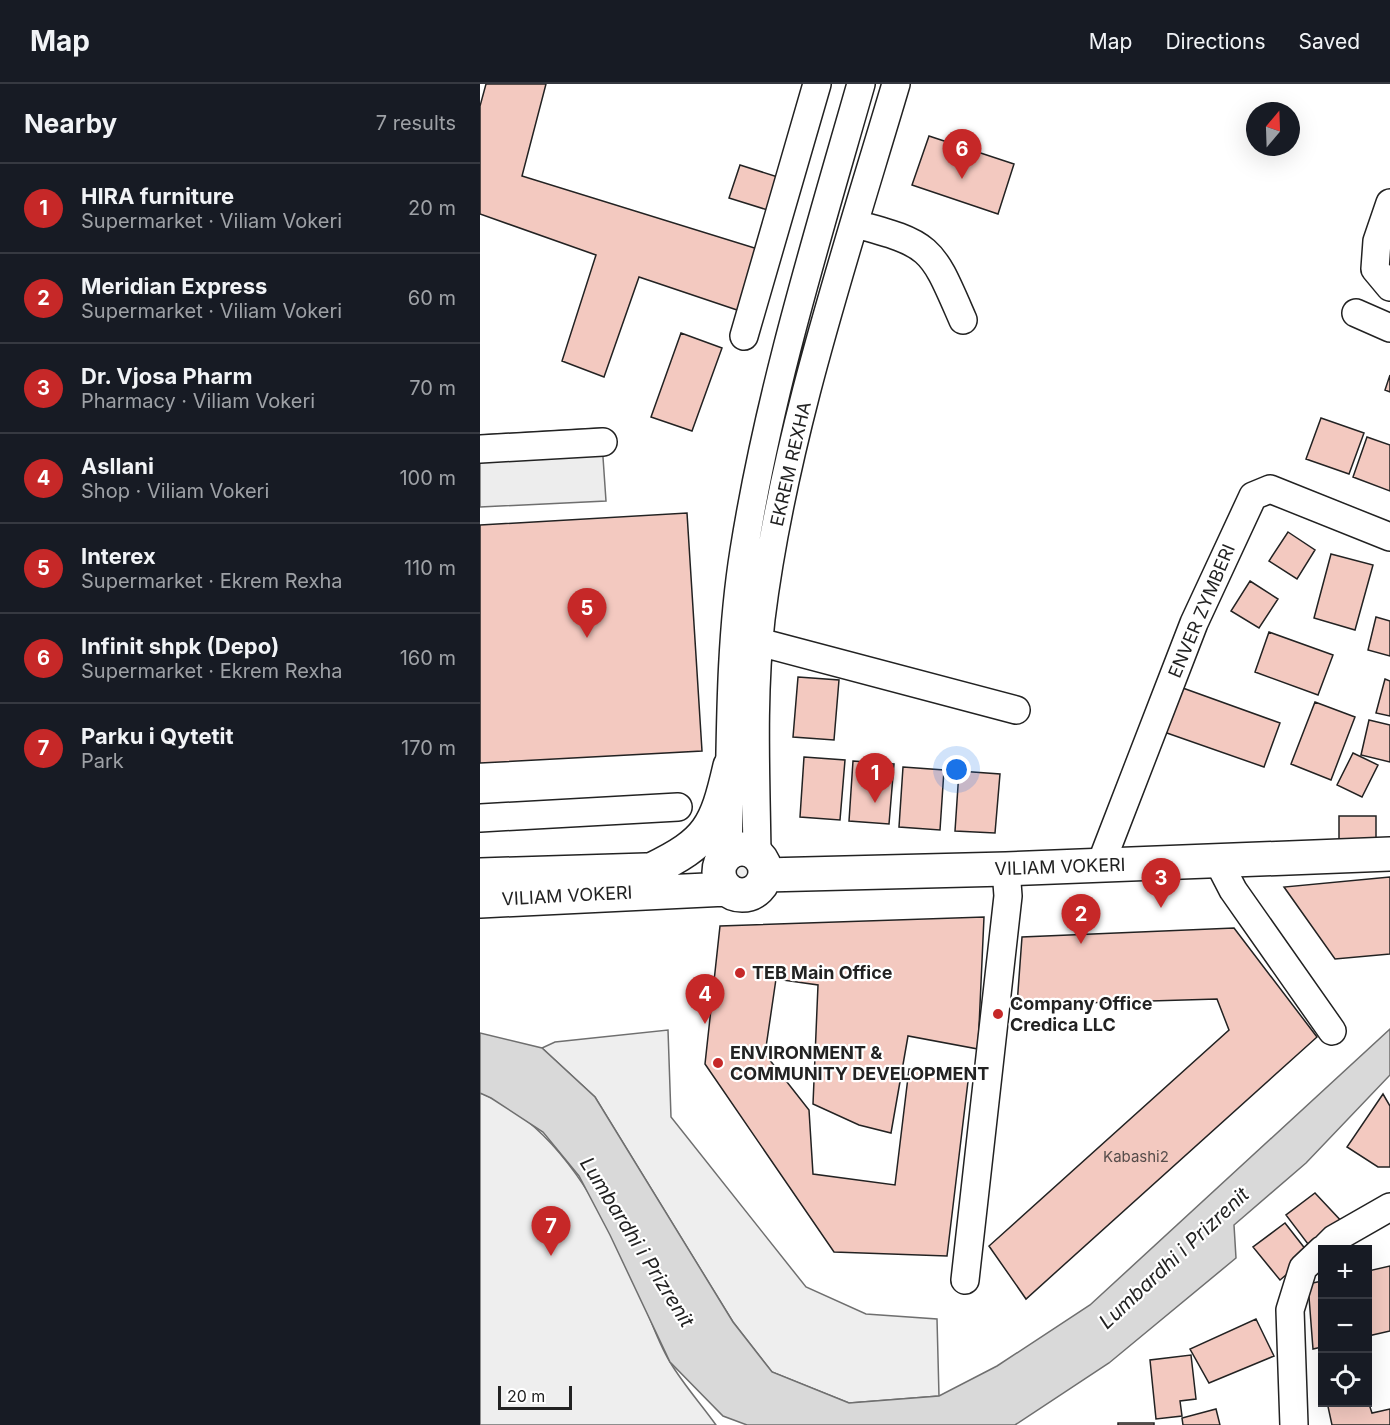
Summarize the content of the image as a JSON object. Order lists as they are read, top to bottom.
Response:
{
  "streets": {
    "main road": ["VILIAM VOKERI"],
    "street": ["EKREM REXHA", "ENVER ZYMBERI"]
  },
  "crossings": [
    ["EKREM REXHA", "VILIAM VOKERI"],
    ["ENVER ZYMBERI", "VILIAM VOKERI"]
  ],
  "water": ["Lumbardhi i Prizrenit"],
  "places": ["TEB Main Office", "Company Office Credica LLC", "ENVIRONMENT & COMMUNITY DEVELOPMENT"],
  "house_numbers": ["Kabashi2"],
  "scale_bar": "20 m",
  "north": "top",
  "page": {
    "header": "Map",
    "nav": ["Map", "Directions", "Saved"],
    "heading": ["Nearby", "7 results"],
    "pins": [
      "6",
      "5",
      "1",
      "3",
      "2",
      "4",
      "7"
    ],
    "list": [
      {
        "mark": "1",
        "name": "HIRA furniture",
        "note": "Supermarket · Viliam Vokeri",
        "value": "20 m"
      },
      {
        "mark": "2",
        "name": "Meridian Express",
        "note": "Supermarket · Viliam Vokeri",
        "value": "60 m"
      },
      {
        "mark": "3",
        "name": "Dr. Vjosa Pharm",
        "note": "Pharmacy · Viliam Vokeri",
        "value": "70 m"
      },
      {
        "mark": "4",
        "name": "Asllani",
        "note": "Shop · Viliam Vokeri",
        "value": "100 m"
      },
      {
        "mark": "5",
        "name": "Interex",
        "note": "Supermarket · Ekrem Rexha",
        "value": "110 m"
      },
      {
        "mark": "6",
        "name": "Infinit shpk (Depo)",
        "note": "Supermarket · Ekrem Rexha",
        "value": "160 m"
      },
      {
        "mark": "7",
        "name": "Parku i Qytetit",
        "note": "Park",
        "value": "170 m"
      }
    ],
    "map_buttons": ["+", "−"],
    "scale": "20 m"
  }
}
